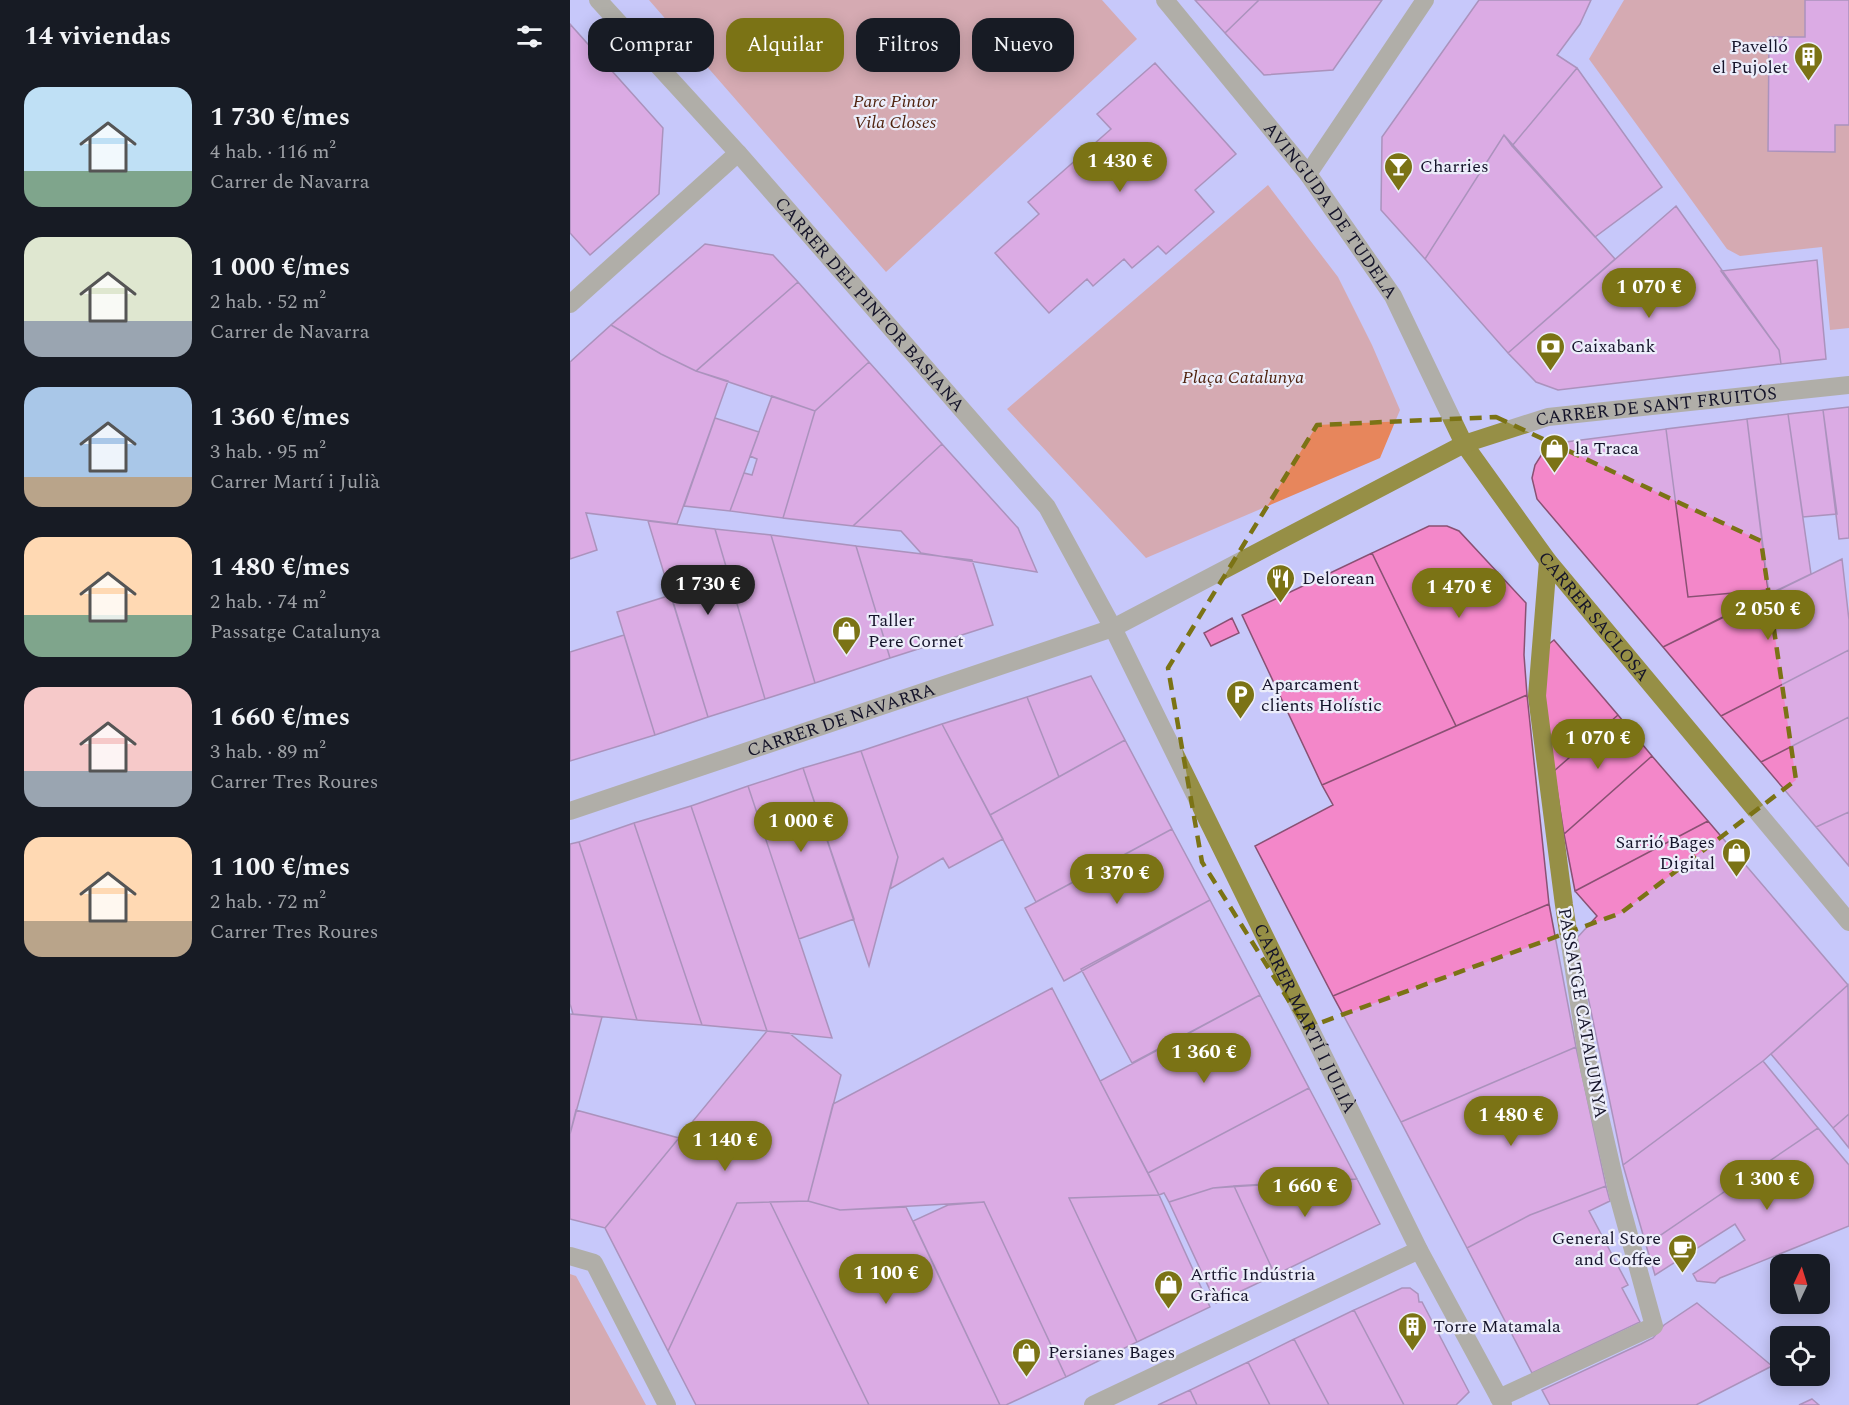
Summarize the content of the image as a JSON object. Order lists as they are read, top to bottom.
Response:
{
  "streets": {
    "street": [
      "AVINGUDA DE TUDELA",
      "CARRER DEL PINTOR BASIANA",
      "CARRER DE SANT FRUITÓS",
      "CARRER SACLOSA",
      "CARRER DE NAVARRA",
      "PASSATGE CATALUNYA",
      "CARRER MARTÍ I JULIÀ"
    ]
  },
  "crossings": [
    ["AVINGUDA DE TUDELA", "CARRER DE SANT FRUITÓS"],
    ["AVINGUDA DE TUDELA", "CARRER SACLOSA"],
    ["CARRER DEL PINTOR BASIANA", "CARRER DE NAVARRA"],
    ["CARRER DEL PINTOR BASIANA", "CARRER MARTÍ I JULIÀ"],
    ["CARRER DE SANT FRUITÓS", "CARRER SACLOSA"],
    ["CARRER SACLOSA", "PASSATGE CATALUNYA"],
    ["CARRER DE NAVARRA", "CARRER MARTÍ I JULIÀ"],
    ["PASSATGE CATALUNYA", "CARRER MARTÍ I JULIÀ"]
  ],
  "parks": ["Parc Pintor Vila Closes", "Plaça Catalunya"],
  "places": {
    "building": ["Pavelló el Pujolet", "Torre Matamala"],
    "bar": ["Charries"],
    "bank": ["Caixabank"],
    "shop": [
      "la Traca",
      "Taller Pere Cornet",
      "Sarrió Bages Digital",
      "Artfic Indústria Gràfica",
      "Persianes Bages"
    ],
    "restaurant": ["Delorean"],
    "parking": ["Aparcament clients Holístic"],
    "cafe": ["General Store and Coffee"]
  },
  "north": "top",
  "page": {
    "heading": "14 viviendas",
    "chip": [
      "Comprar",
      "Alquilar",
      "Filtros",
      "Nuevo"
    ],
    "list": [
      {
        "name": "1 730 €/mes",
        "note": "4 hab. · 116 m² · Carrer de Navarra"
      },
      {
        "name": "1 000 €/mes",
        "note": "2 hab. · 52 m² · Carrer de Navarra"
      },
      {
        "name": "1 360 €/mes",
        "note": "3 hab. · 95 m² · Carrer Martí i Julià"
      },
      {
        "name": "1 480 €/mes",
        "note": "2 hab. · 74 m² · Passatge Catalunya"
      },
      {
        "name": "1 660 €/mes",
        "note": "3 hab. · 89 m² · Carrer Tres Roures"
      },
      {
        "name": "1 100 €/mes",
        "note": "2 hab. · 72 m² · Carrer Tres Roures"
      }
    ],
    "price": [
      "1 430 €",
      "1 070 €",
      "1 730 €",
      "1 470 €",
      "2 050 €",
      "1 070 €",
      "1 000 €",
      "1 370 €",
      "1 360 €",
      "1 480 €",
      "1 140 €",
      "1 300 €",
      "1 660 €",
      "1 100 €"
    ]
  }
}
